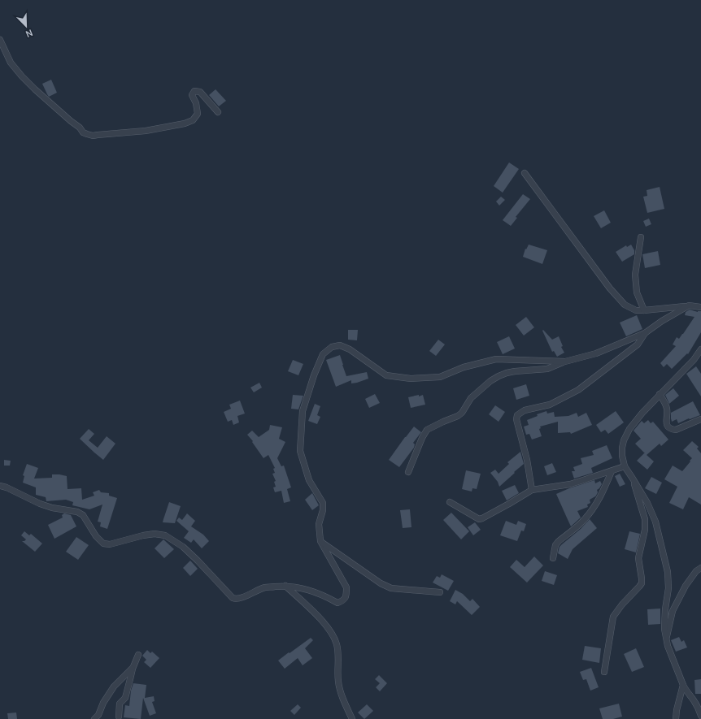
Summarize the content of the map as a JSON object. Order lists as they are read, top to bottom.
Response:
{
  "north": "bottom right"
}
